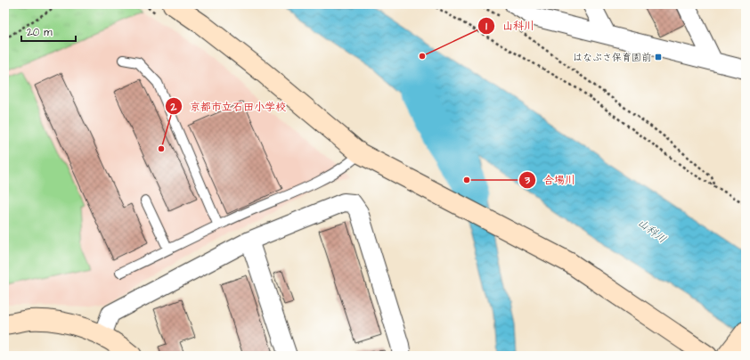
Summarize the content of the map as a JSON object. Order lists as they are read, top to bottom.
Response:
{
  "water": ["山科川"],
  "places": {
    "other": ["山科川", "京都市立石田小学校", "合場川"],
    "transit": ["はなぶさ保育園前"]
  },
  "scale_bar": "20 m"
}
